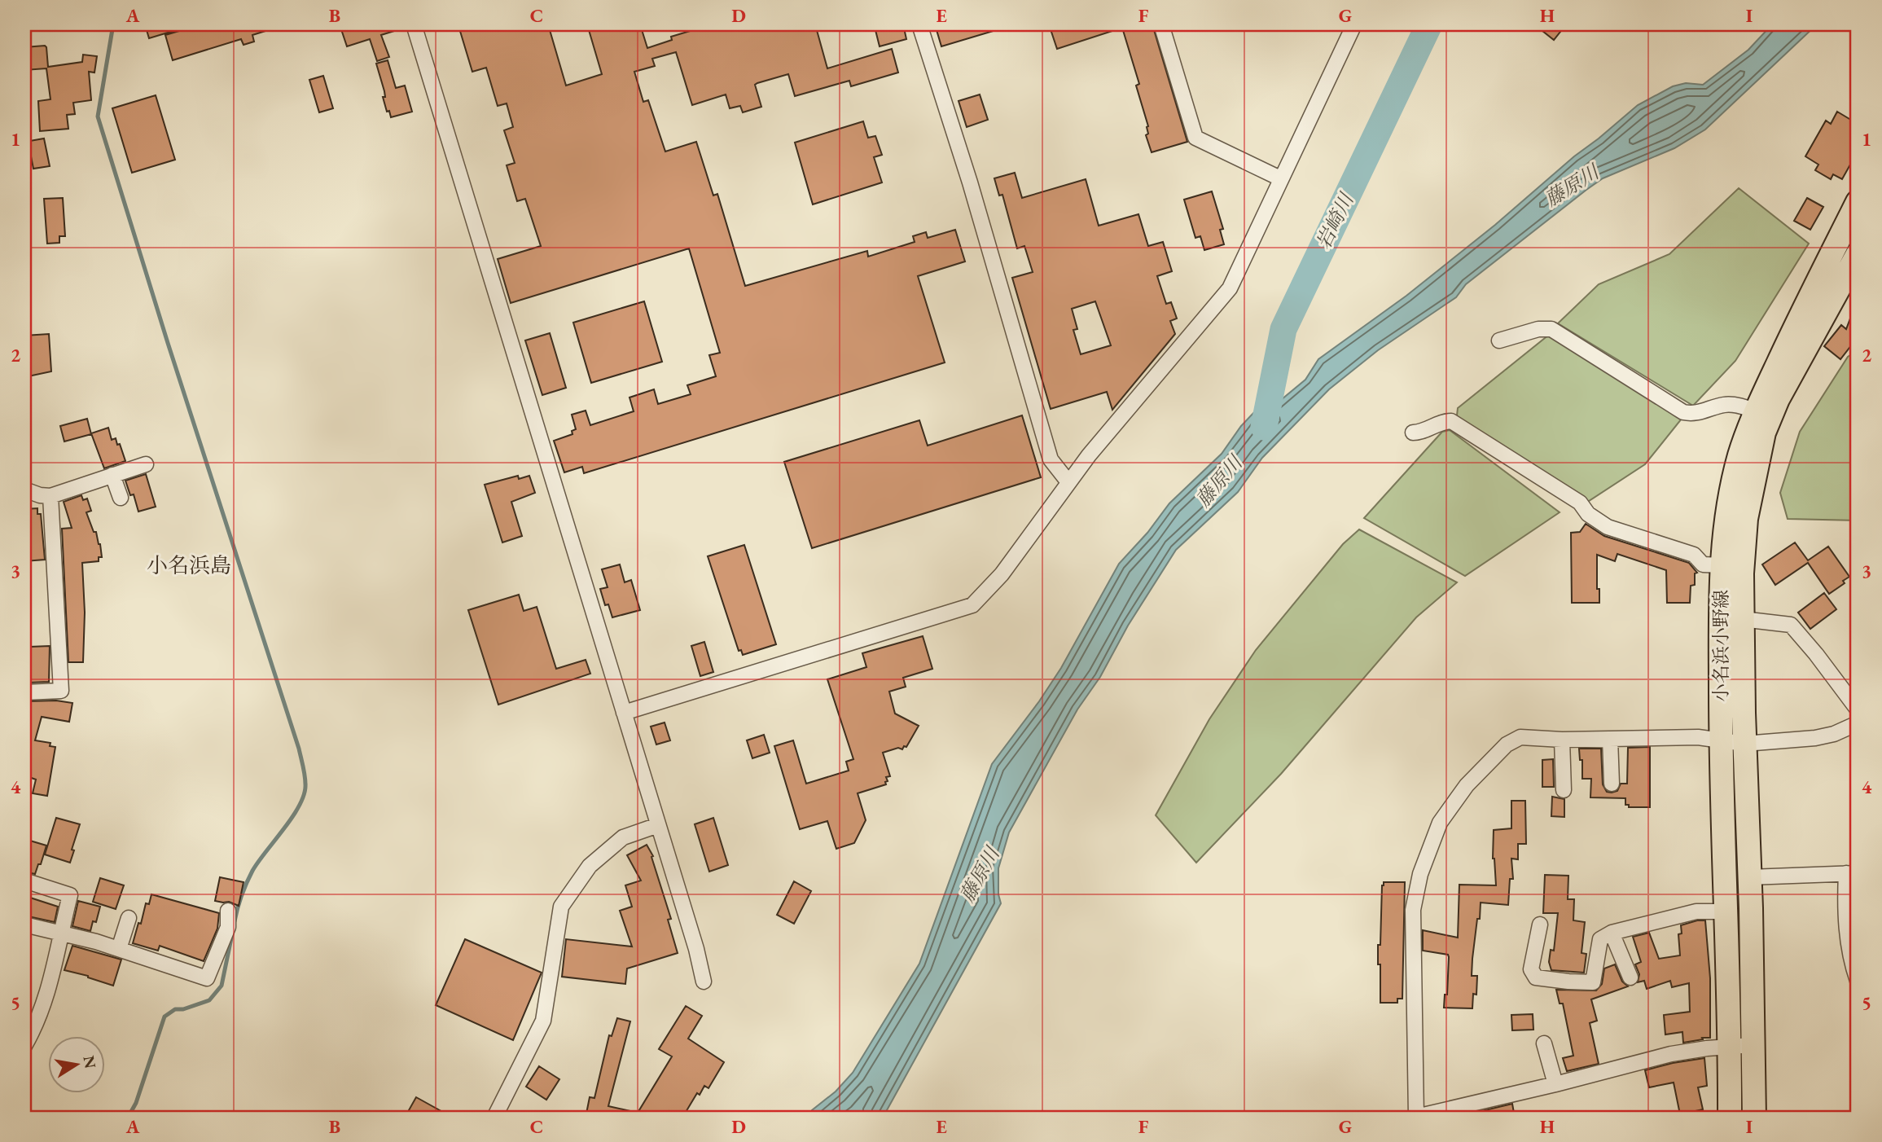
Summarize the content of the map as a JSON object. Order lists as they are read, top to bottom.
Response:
{
  "streets": {
    "main road": ["小名浜小野線"]
  },
  "districts": ["小名浜島"],
  "water": ["藤原川", "岩崎川"],
  "north": "right",
  "grid": {
    "columns": [
      "A",
      "B",
      "C",
      "D",
      "E",
      "F",
      "G",
      "H",
      "I"
    ],
    "rows": [
      "1",
      "2",
      "3",
      "4",
      "5"
    ]
  }
}
